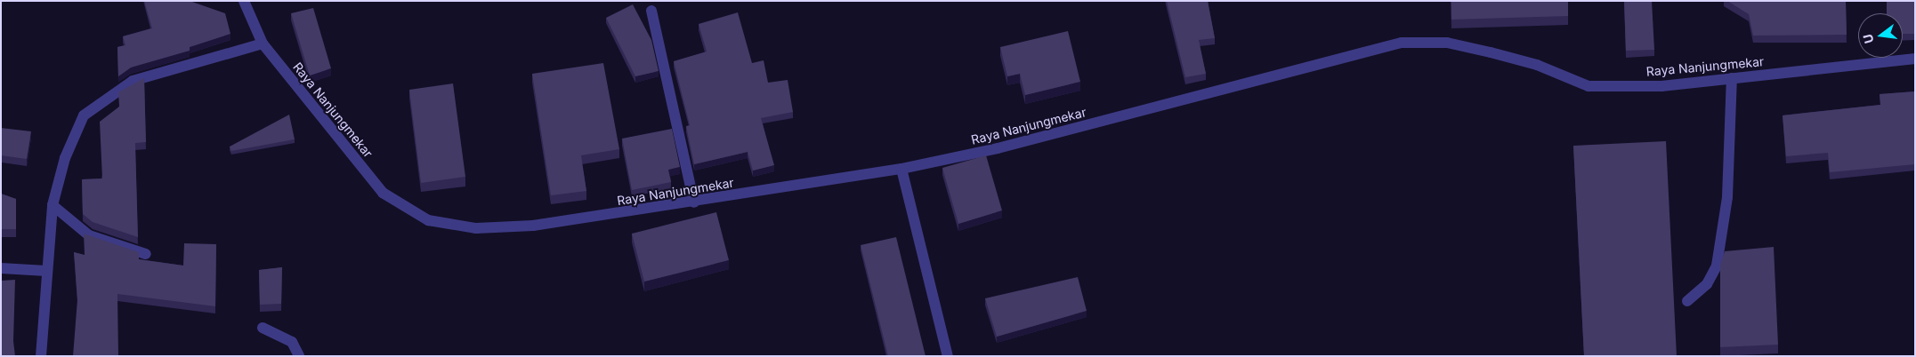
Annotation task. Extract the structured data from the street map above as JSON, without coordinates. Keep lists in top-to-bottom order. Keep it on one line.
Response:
{"streets":{"street":["Raya Nanjungmekar"]},"north":"left"}
